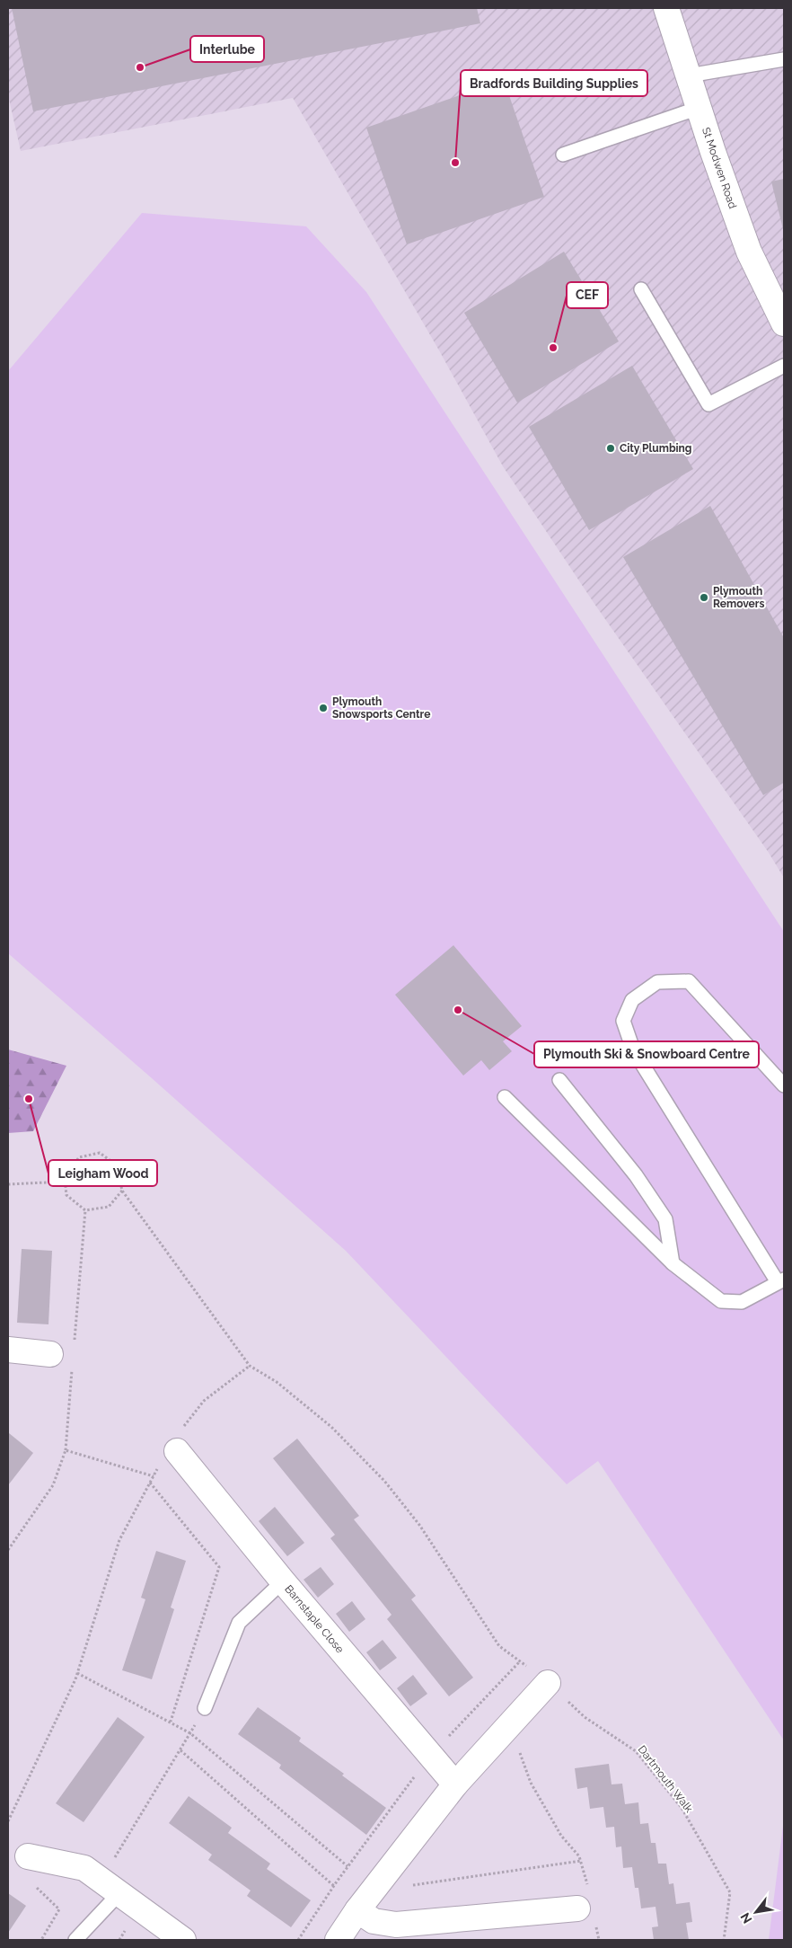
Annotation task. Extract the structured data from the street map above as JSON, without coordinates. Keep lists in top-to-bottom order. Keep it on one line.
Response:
{"streets":{"street":["St Modwen Road","Barnstaple Close"],"path":["Dartmouth Walk"]},"places":["Interlube","Bradfords Building Supplies","CEF","City Plumbing","Plymouth Removers","Plymouth Snowsports Centre","Plymouth Ski & Snowboard Centre","Leigham Wood"],"north":"bottom left"}
